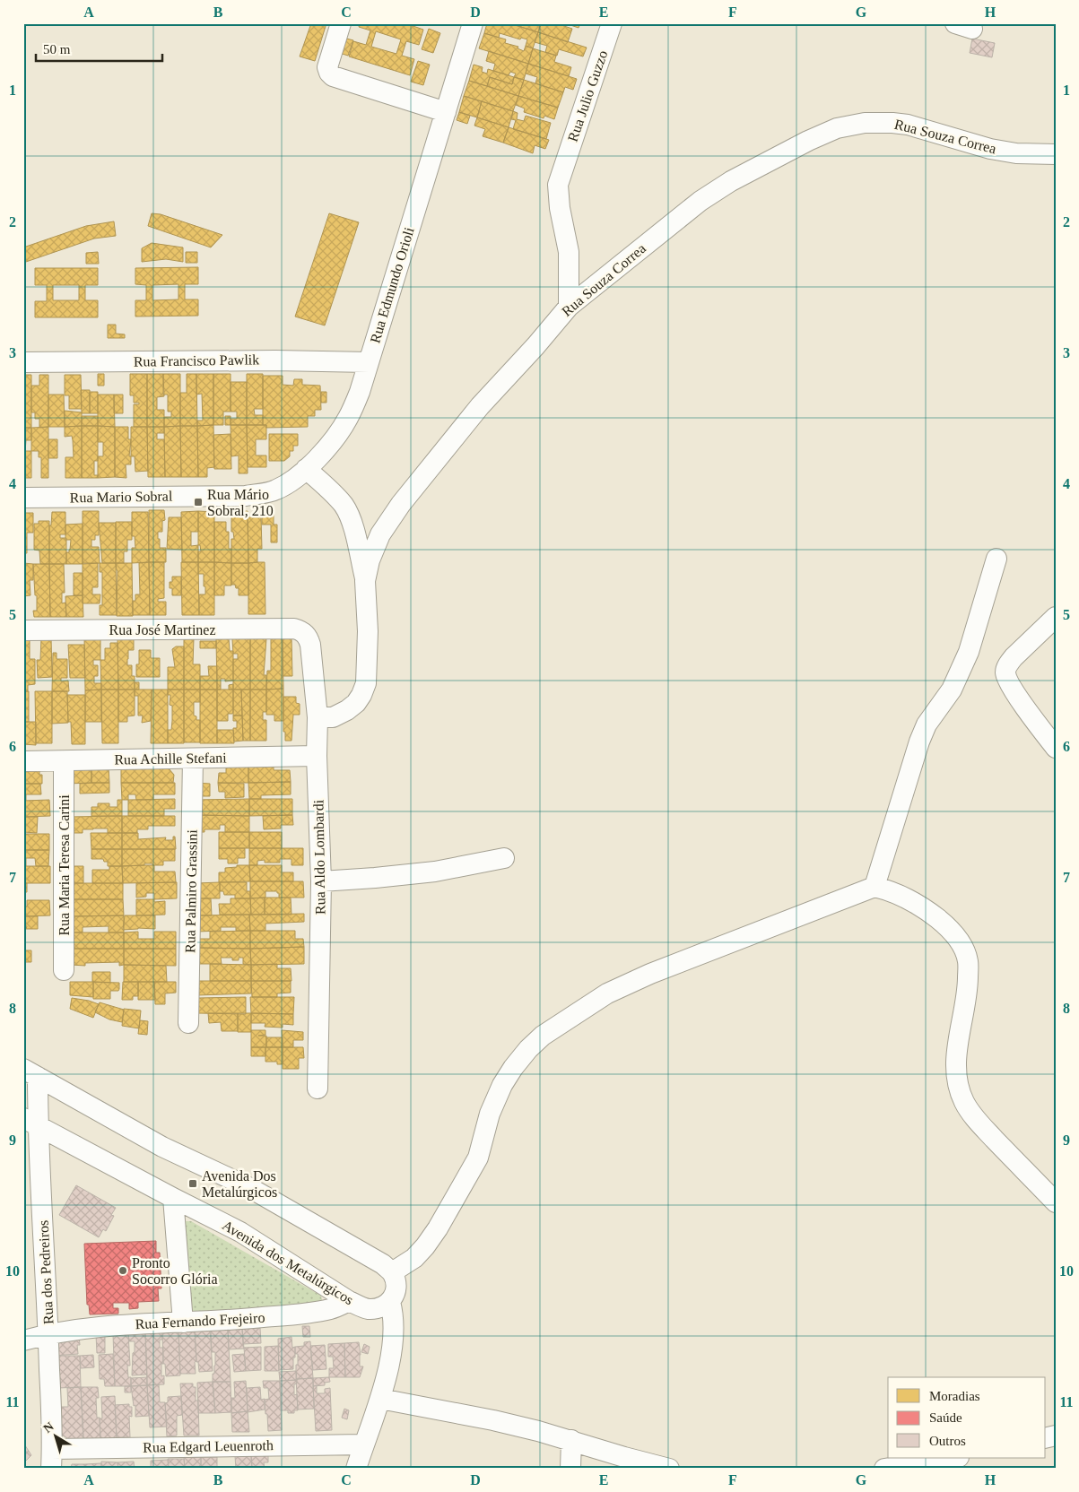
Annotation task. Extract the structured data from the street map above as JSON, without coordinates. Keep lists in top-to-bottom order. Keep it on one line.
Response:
{"streets":{"street":["Rua Julio Guzzo","Rua Souza Correa","Rua Edmundo Orioli","Rua Francisco Pawlik","Rua Mario Sobral","Rua José Martinez","Rua Achille Stefani","Rua Aldo Lombardi","Rua Maria Teresa Carini","Rua Palmiro Grassini","Avenida dos Metalúrgicos","Rua dos Pedreiros","Rua Fernando Frejeiro","Rua Edgard Leuenroth"]},"crossings":[["Rua Julio Guzzo","Rua Souza Correa"],["Rua Souza Correa","Rua Aldo Lombardi"],["Rua Edmundo Orioli","Rua Francisco Pawlik"],["Rua Edmundo Orioli","Rua Mario Sobral"],["Rua José Martinez","Rua Aldo Lombardi"],["Rua Achille Stefani","Rua Aldo Lombardi"],["Rua Achille Stefani","Rua Maria Teresa Carini"],["Rua Achille Stefani","Rua Palmiro Grassini"],["Avenida dos Metalúrgicos","Rua dos Pedreiros"],["Avenida dos Metalúrgicos","Rua Fernando Frejeiro"],["Rua dos Pedreiros","Rua Fernando Frejeiro"],["Rua dos Pedreiros","Rua Edgard Leuenroth"]],"places":{"transit":["Rua Mário Sobral, 210","Avenida Dos Metalúrgicos"],"other":["Pronto Socorro Glória"]},"legend":["Moradias","Saúde","Outros"],"scale_bar":"50 m","north":"top left","grid":{"columns":["A","B","C","D","E","F","G","H"],"rows":["1","2","3","4","5","6","7","8","9","10","11"]}}
